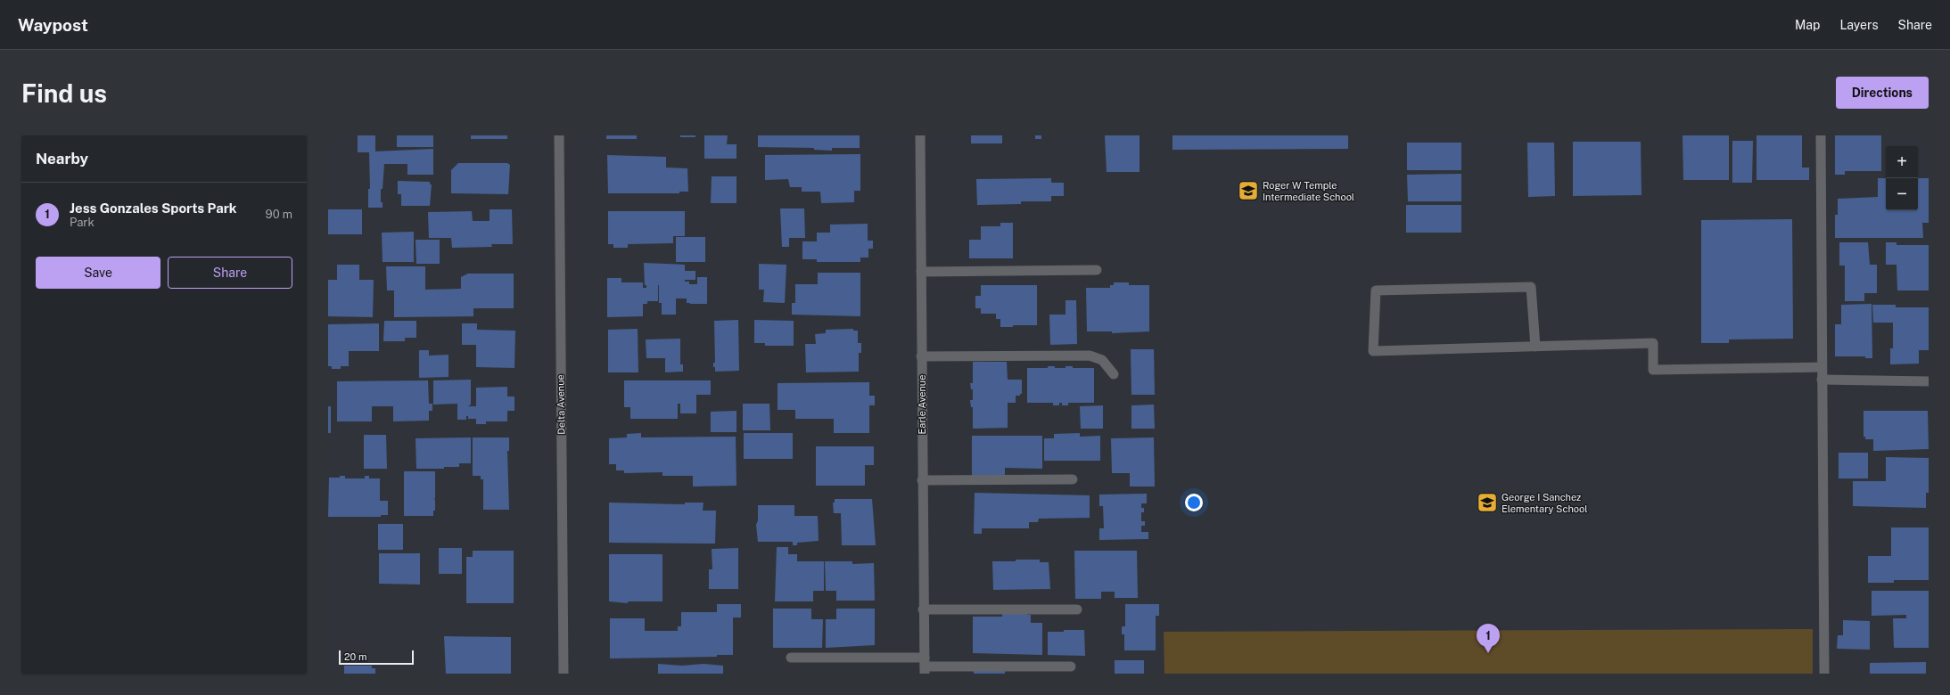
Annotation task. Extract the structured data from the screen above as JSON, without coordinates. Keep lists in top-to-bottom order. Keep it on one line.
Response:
{"streets":{"street":["Delta Avenue","Earle Avenue"]},"places":{"school or university":["Roger W Temple Intermediate School","George I Sanchez Elementary School"]},"scale_bar":"20 m","page":{"header":"Waypost","nav":["Map","Layers","Share"],"buttons":["Directions",["Save","Share"]],"title":"Find us","heading":"Nearby","map_buttons":["+","−"],"list":[{"mark":"1","name":"Jess Gonzales Sports Park","note":"Park","value":"90 m"}],"pins":"1","scale":"20 m"}}
